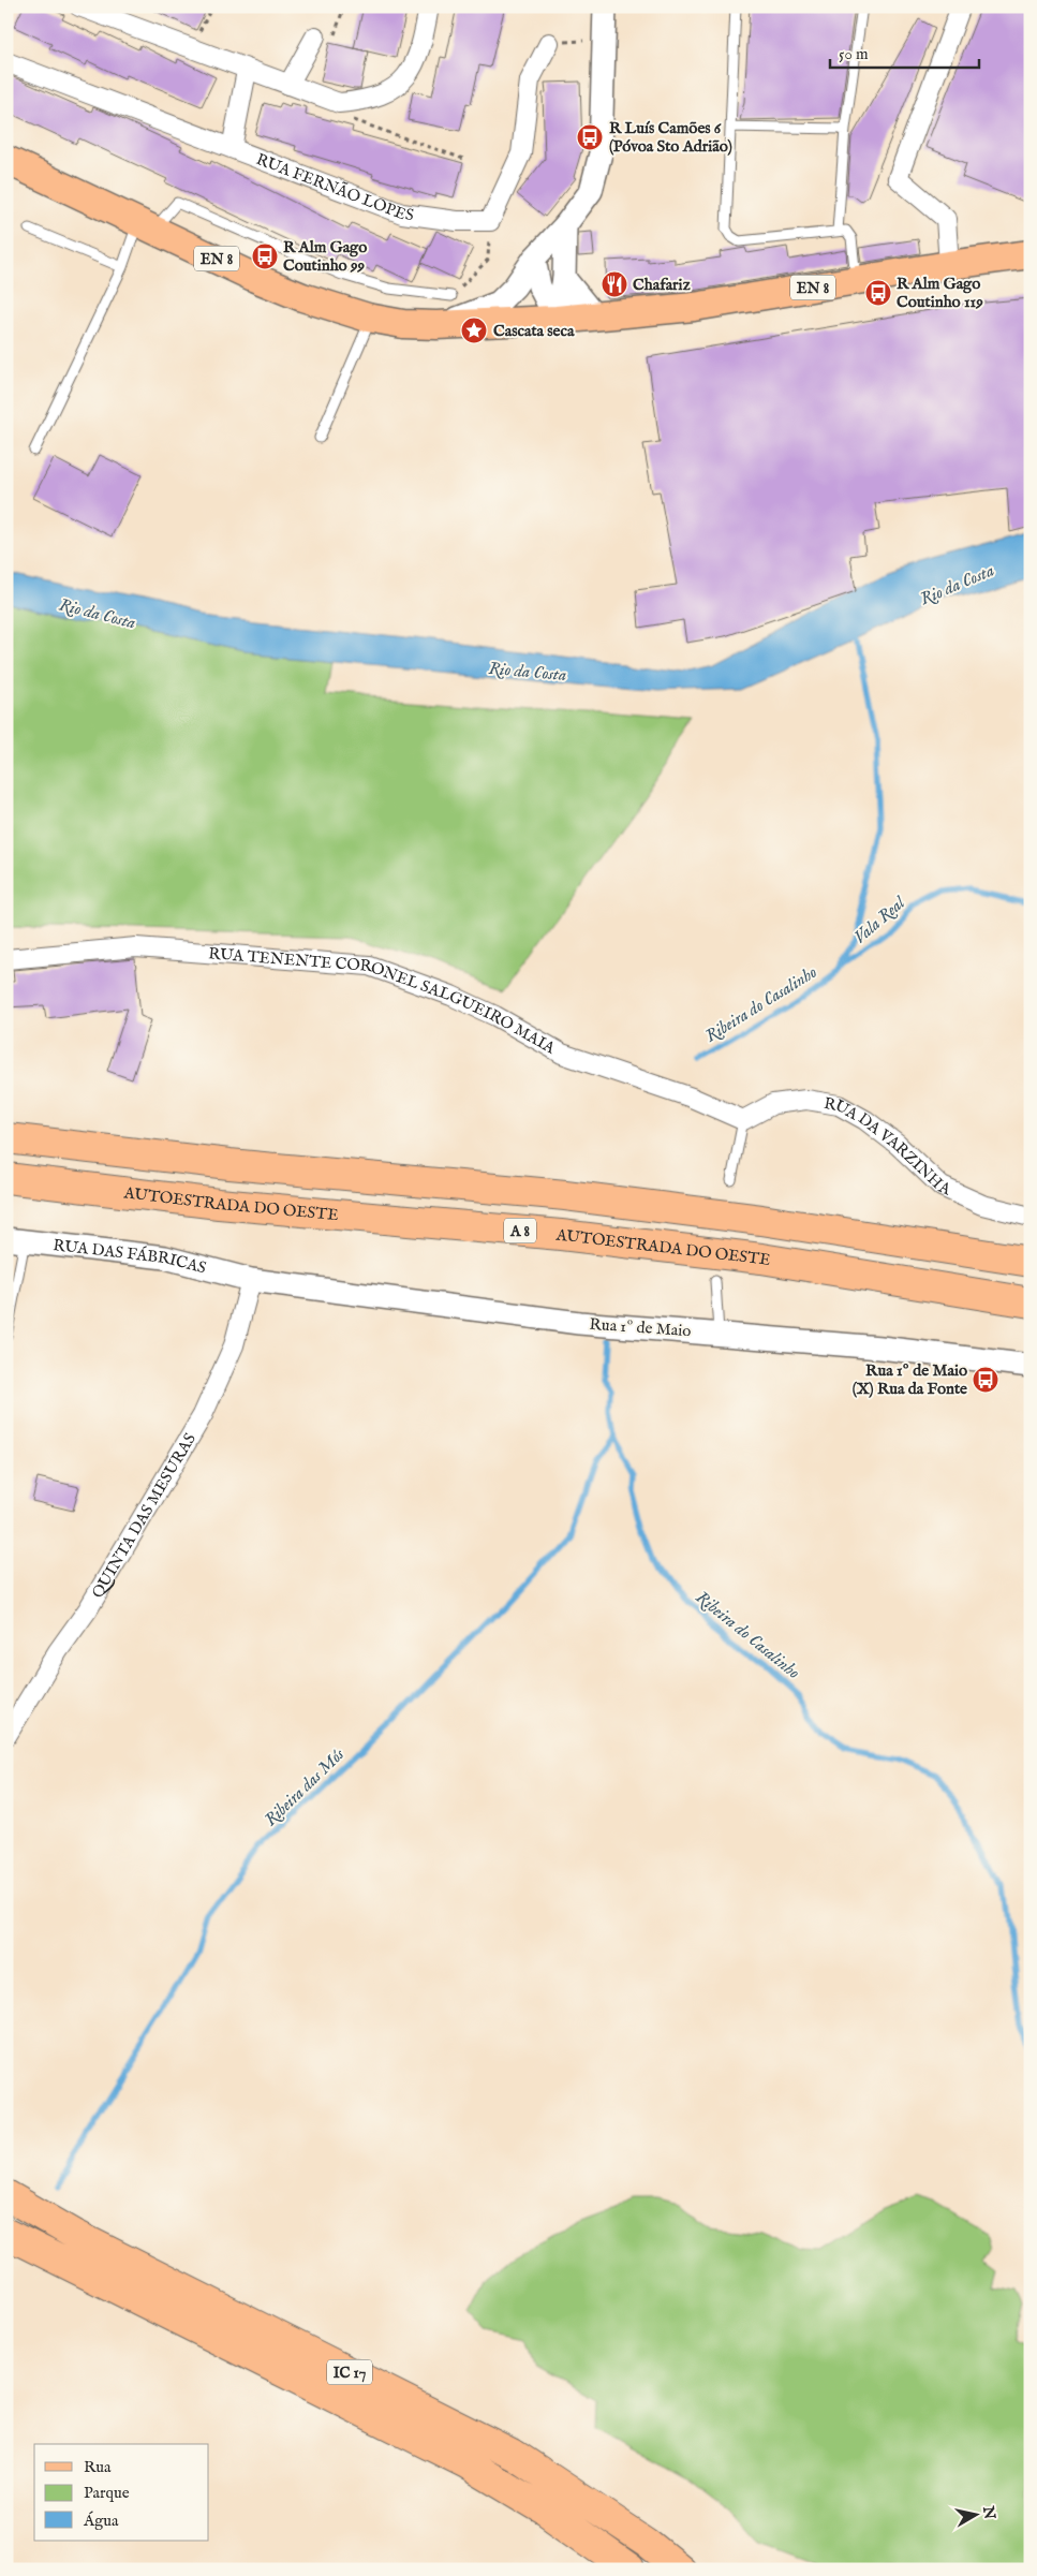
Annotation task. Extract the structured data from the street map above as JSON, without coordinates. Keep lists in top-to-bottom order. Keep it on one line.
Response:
{"streets":{"highway":["AUTOESTRADA DO OESTE","A 8","IC 17"],"main road":["EN 8"],"street":["RUA FERNÃO LOPES","RUA TENENTE CORONEL SALGUEIRO MAIA","RUA DA VARZINHA","RUA DAS FÁBRICAS","Rua 1º de Maio","QUINTA DAS MESURAS"]},"crossings":[["RUA TENENTE CORONEL SALGUEIRO MAIA","RUA DA VARZINHA"],["RUA DAS FÁBRICAS","Rua 1º de Maio"],["RUA DAS FÁBRICAS","QUINTA DAS MESURAS"],["Rua 1º de Maio","QUINTA DAS MESURAS"]],"water":["Rio da Costa","Vala Real","Ribeira do Casalinho","Ribeira das Mós"],"places":{"bus stop":["R Luís Camões 6 (Póvoa Sto Adrião)","R Alm Gago Coutinho 99","R Alm Gago Coutinho 119","Rua 1º de Maio (X) Rua da Fonte"],"restaurant":["Chafariz"],"place":["Cascata seca"]},"legend":["Rua","Parque","Água"],"scale_bar":"50 m","north":"right"}
